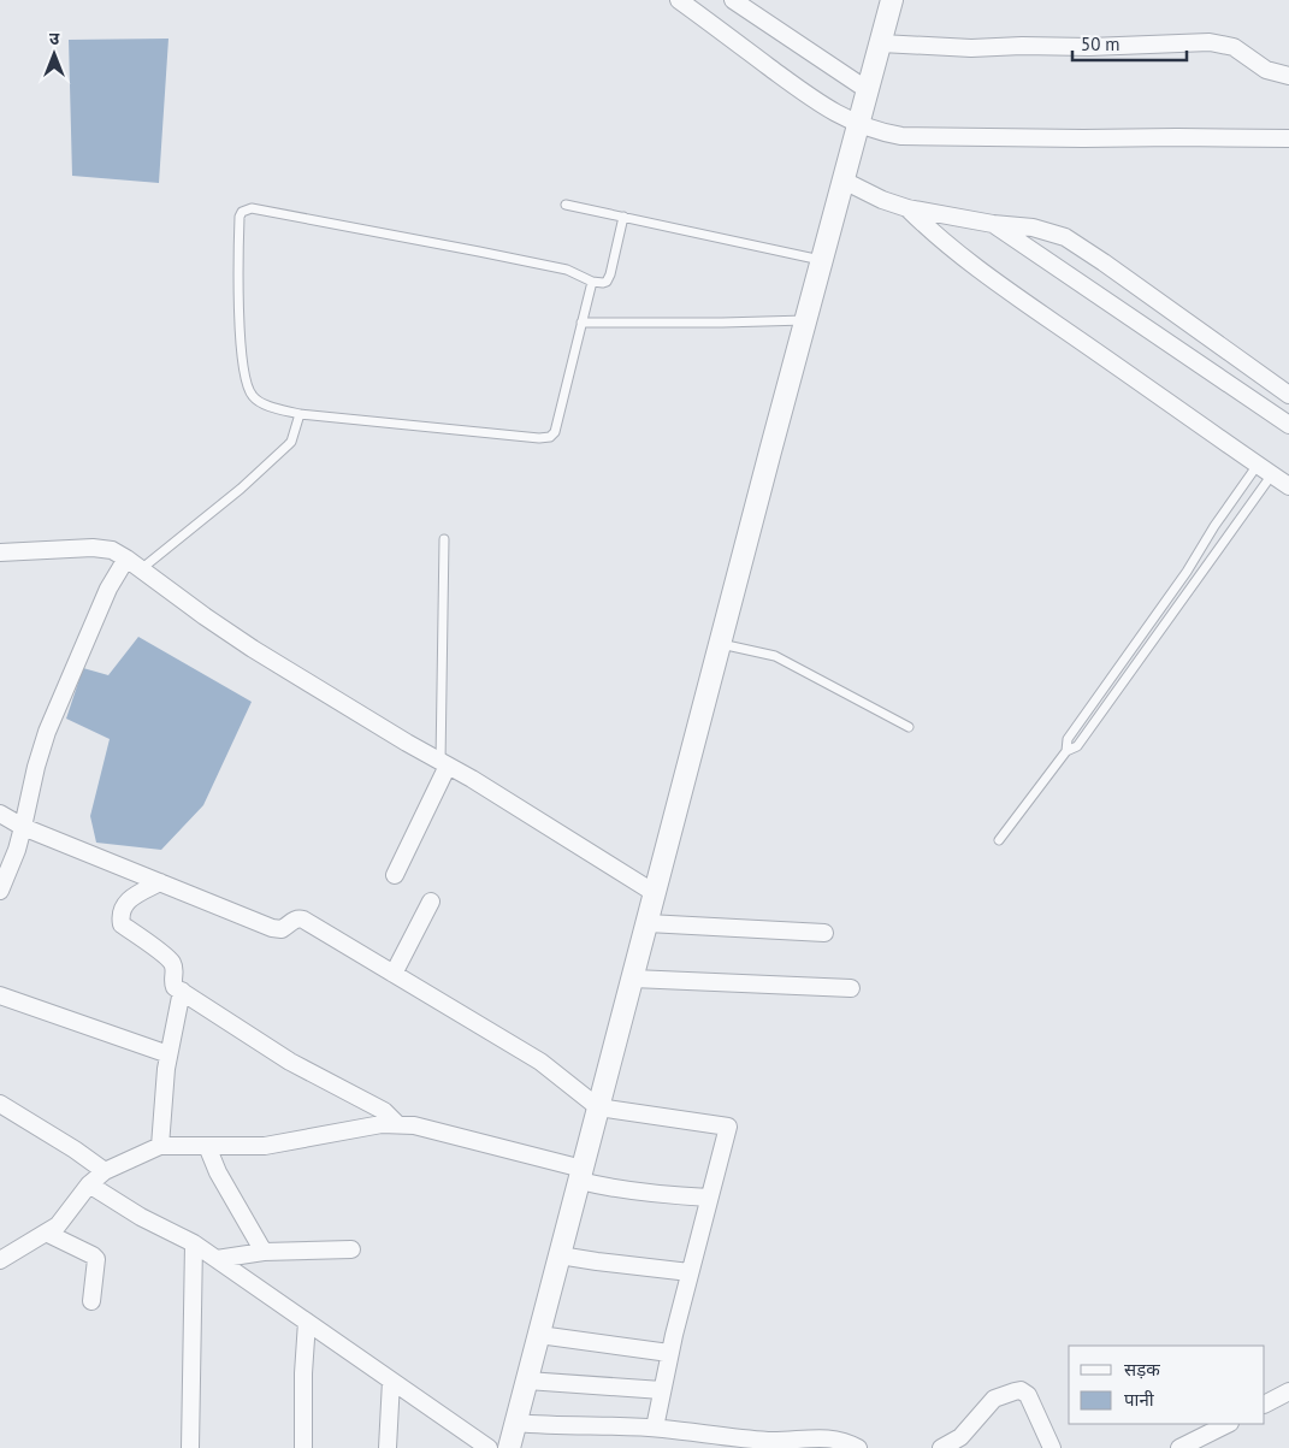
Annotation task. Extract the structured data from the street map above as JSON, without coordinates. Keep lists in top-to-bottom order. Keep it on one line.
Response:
{"legend":["सड़क","पानी"],"scale_bar":"50 m","north":"top"}
